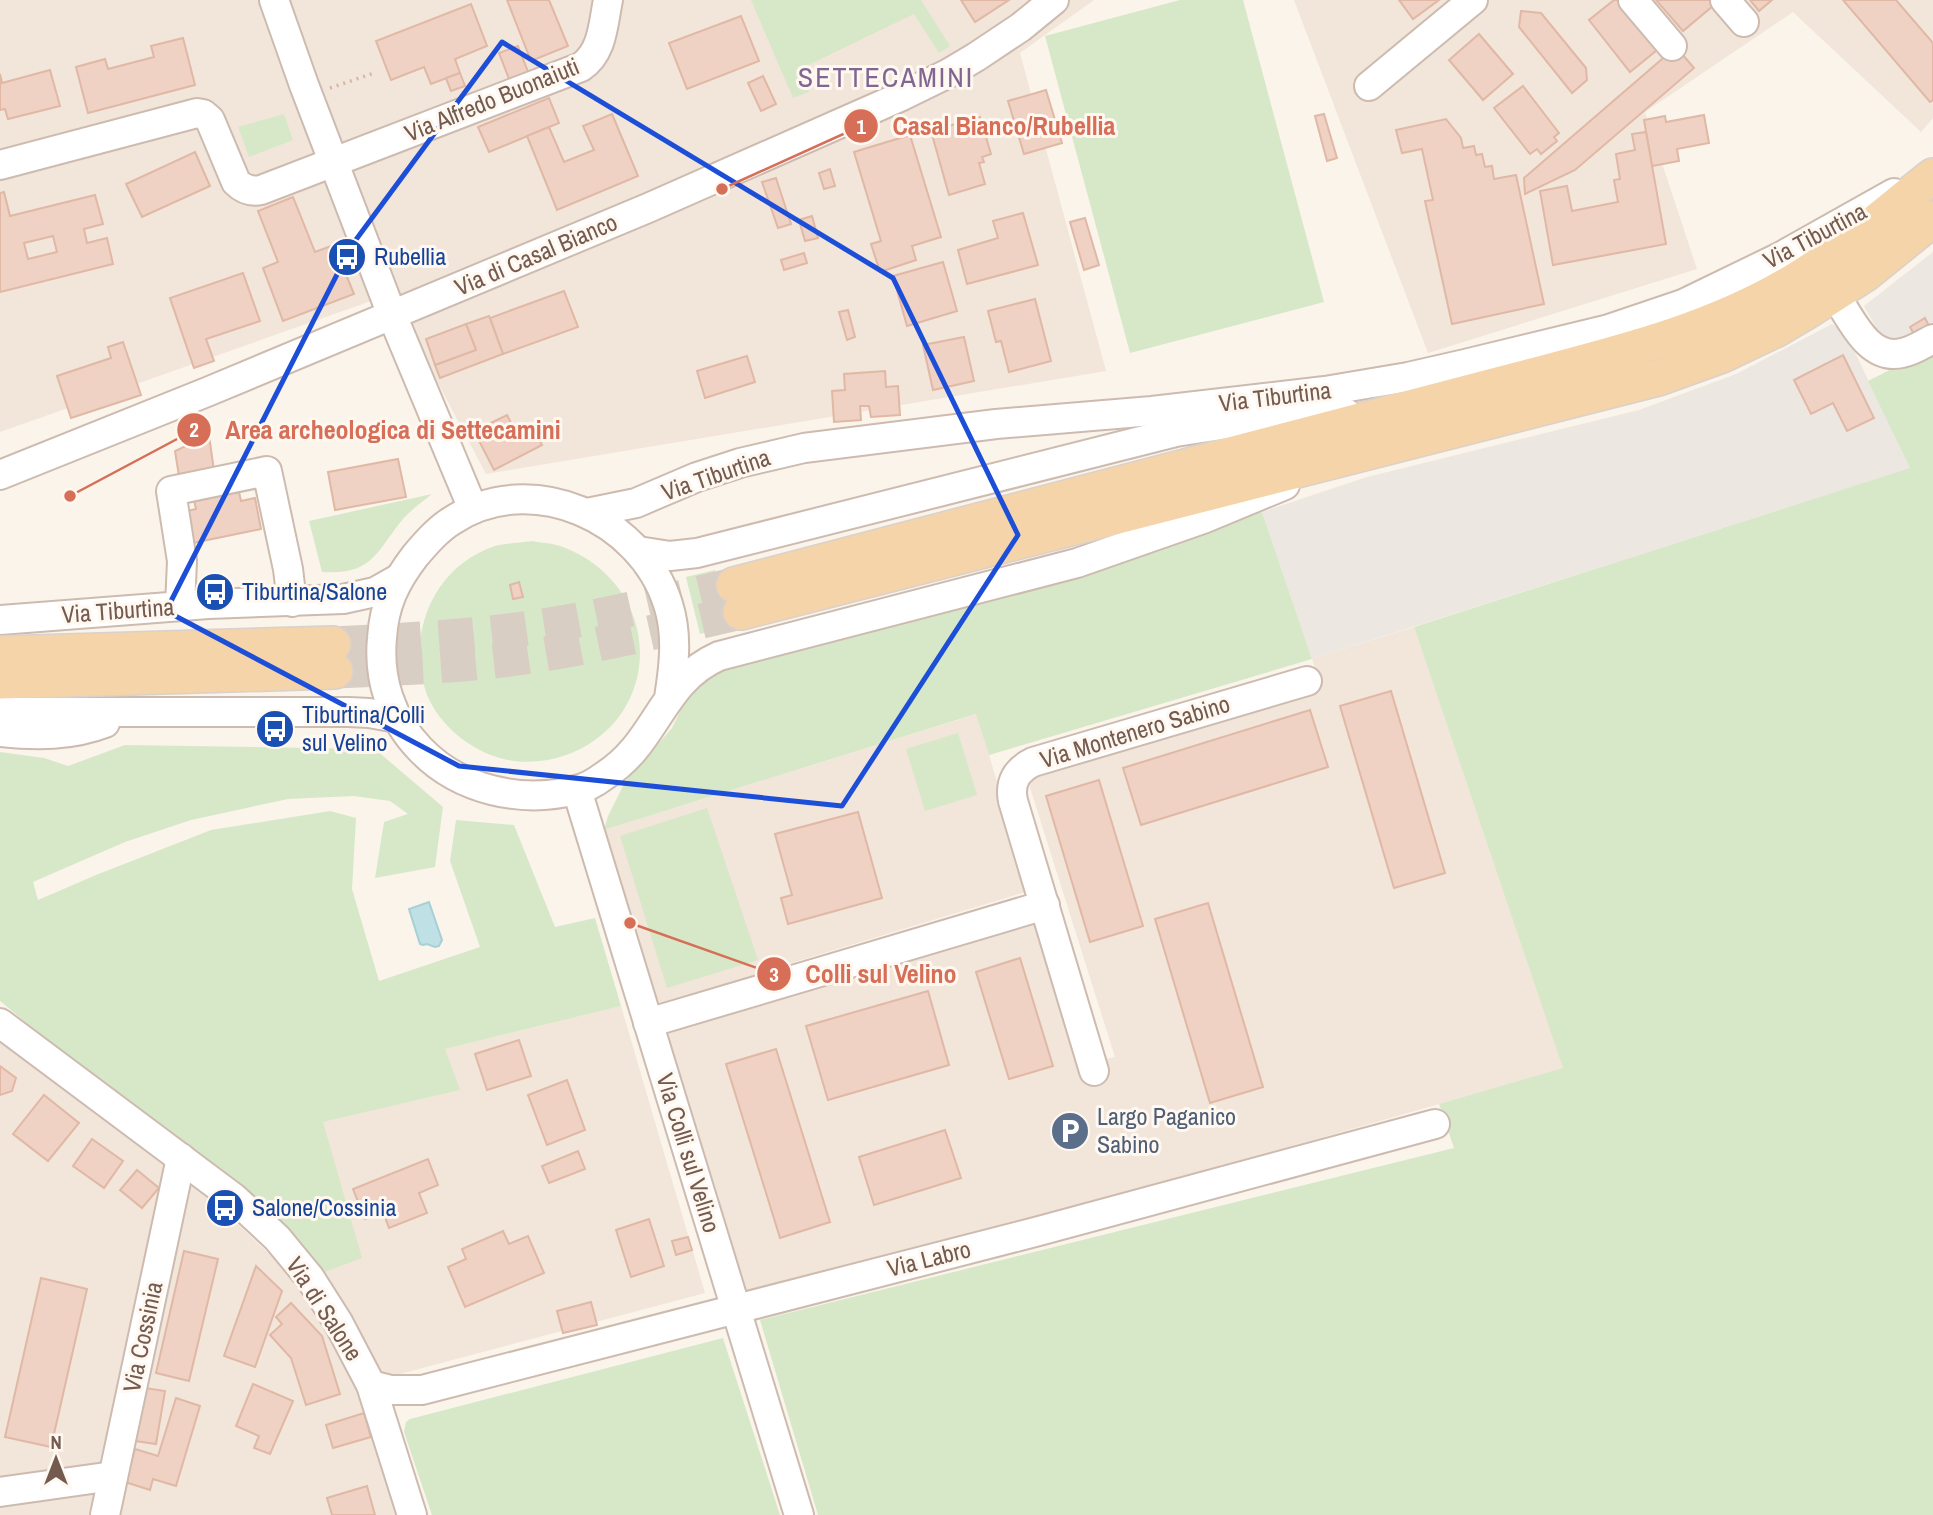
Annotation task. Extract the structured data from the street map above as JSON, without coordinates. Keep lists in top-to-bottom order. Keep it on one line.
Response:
{"streets":{"main road":["Via Tiburtina"],"street":["Via Alfredo Buonaiuti","Via di Casal Bianco","Via Montenero Sabino","Via Colli sul Velino","Via Labro","Via di Salone","Via Cossinia"]},"crossings":[["Via Tiburtina","Via Colli sul Velino"],["Via Colli sul Velino","Via Labro"],["Via Labro","Via di Salone"],["Via di Salone","Via Cossinia"]],"districts":["SETTECAMINI"],"places":{"other":["Casal Bianco/Rubellia","Area archeologica di Settecamini","Colli sul Velino"],"bus stop":["Rubellia","Tiburtina/Salone","Tiburtina/Colli sul Velino","Salone/Cossinia"],"parking":["Largo Paganico Sabino"]},"north":"top"}
